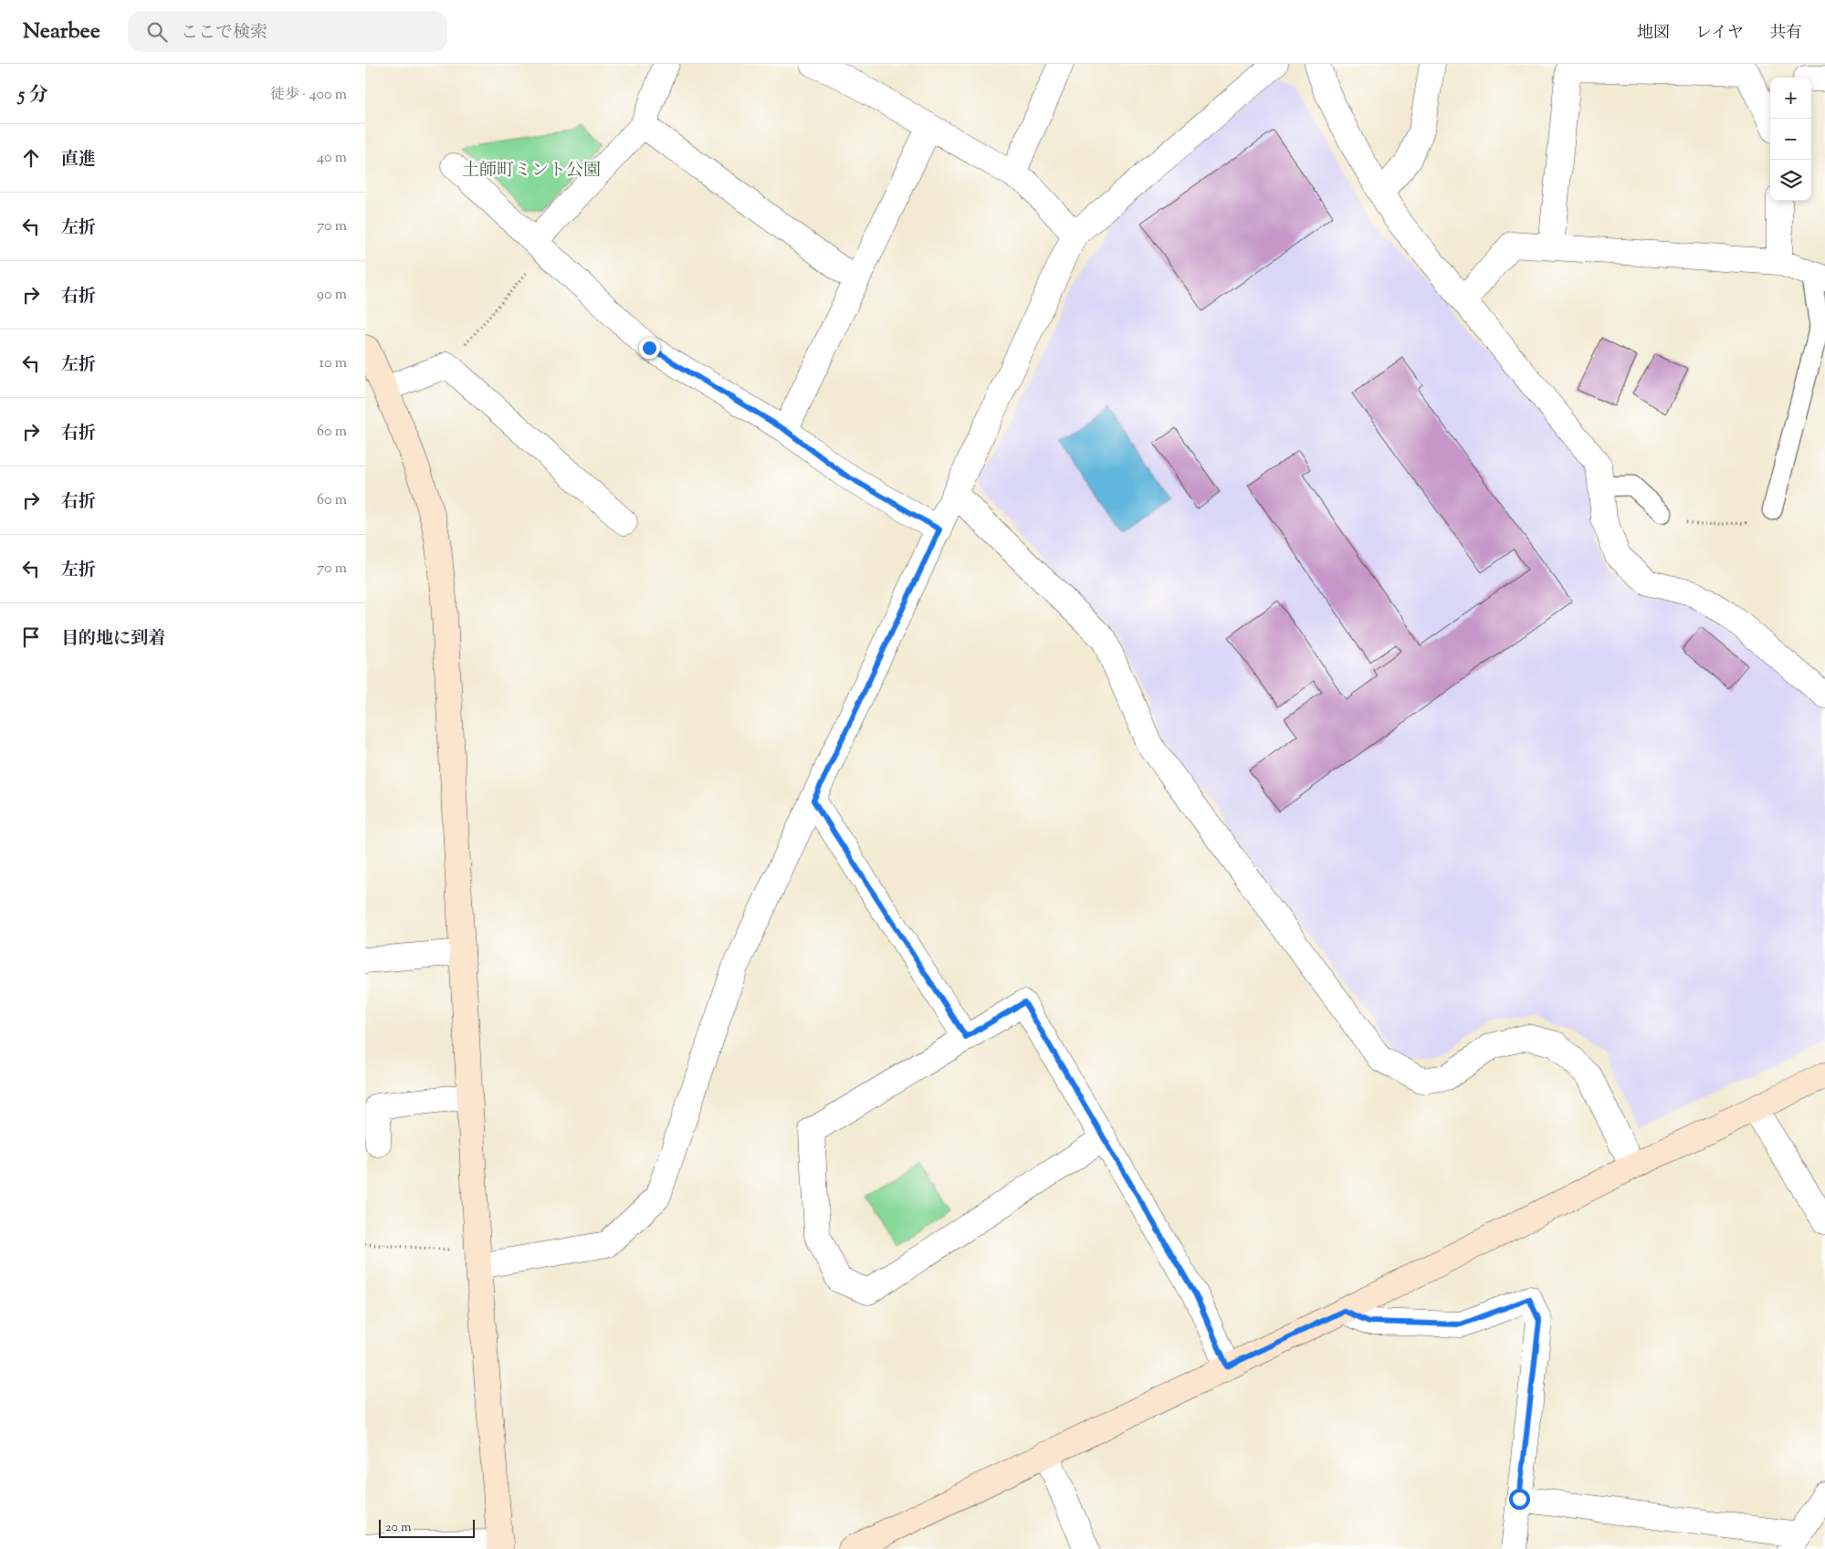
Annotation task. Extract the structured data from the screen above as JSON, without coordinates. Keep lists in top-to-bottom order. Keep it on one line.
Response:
{"parks":["土師町ミント公園"],"scale_bar":"20 m","page":{"header":"Nearbee","search":"ここで検索","nav":["地図","レイヤ","共有"],"heading":["5 分","徒歩 · 400 m"],"map_buttons":["+","−"],"list":[["直進","40 m"],["左折","70 m"],["右折","90 m"],["左折","10 m"],["右折","60 m"],["右折","60 m"],["左折","70 m"],"目的地に到着"],"scale":"20 m"}}
